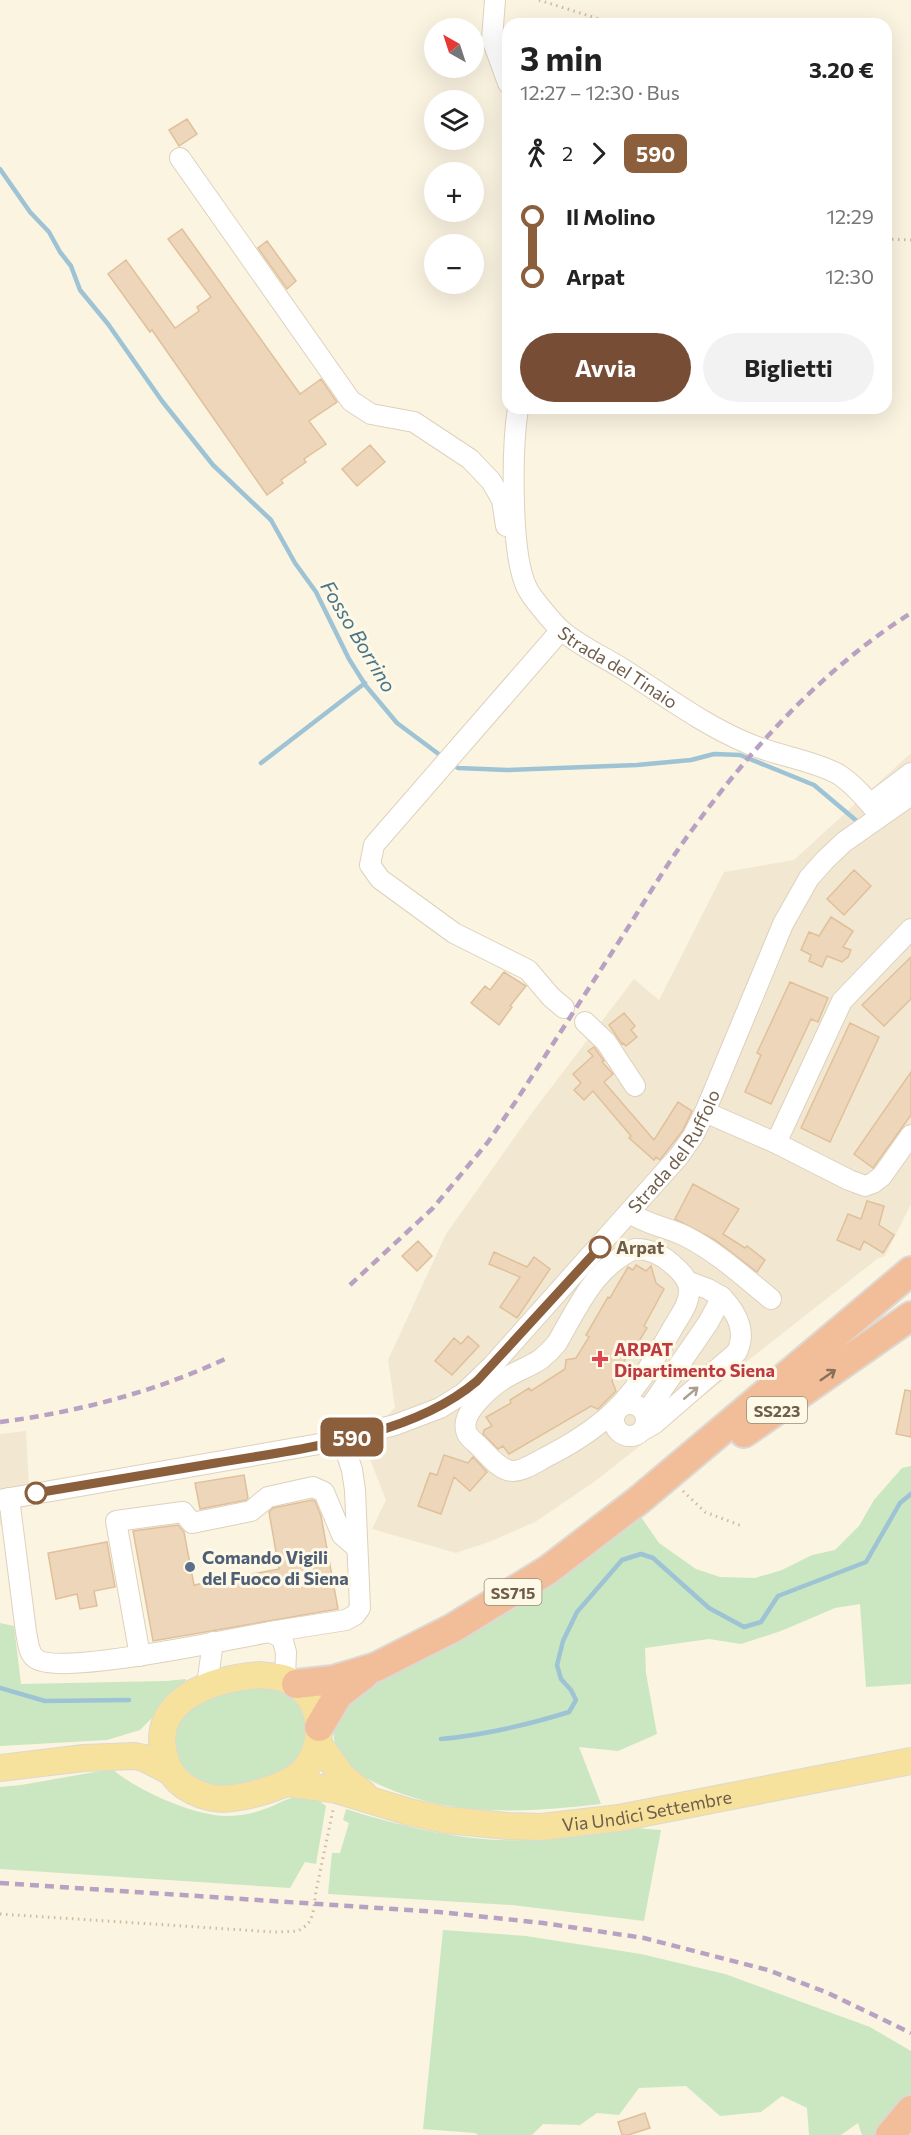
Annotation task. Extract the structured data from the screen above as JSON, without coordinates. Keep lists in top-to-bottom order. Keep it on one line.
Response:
{"streets":{"highway":["SS223","SS715"],"main road":["Via Undici Settembre"],"street":["Strada del Tinaio","Strada del Ruffolo"]},"crossings":[["Strada del Tinaio","Strada del Ruffolo"],["SS223","SS715"],["SS715","Via Undici Settembre"]],"water":["Fosso Borrino"],"places":{"other":["Arpat","Comando Vigili del Fuoco di Siena"],"health":["ARPAT Dipartimento Siena"]},"lines":["bus line 590"],"north":"top left","page":{"on_map":"590","map_buttons":["+","−"],"heading":["3 min","12:27 – 12:30 · Bus","3.20 €"],"legs":["2","590"],"list":[{"name":"Il Molino","value":"12:29"},{"name":"Arpat","value":"12:30"}],"buttons":["Avvia","Biglietti"]}}
